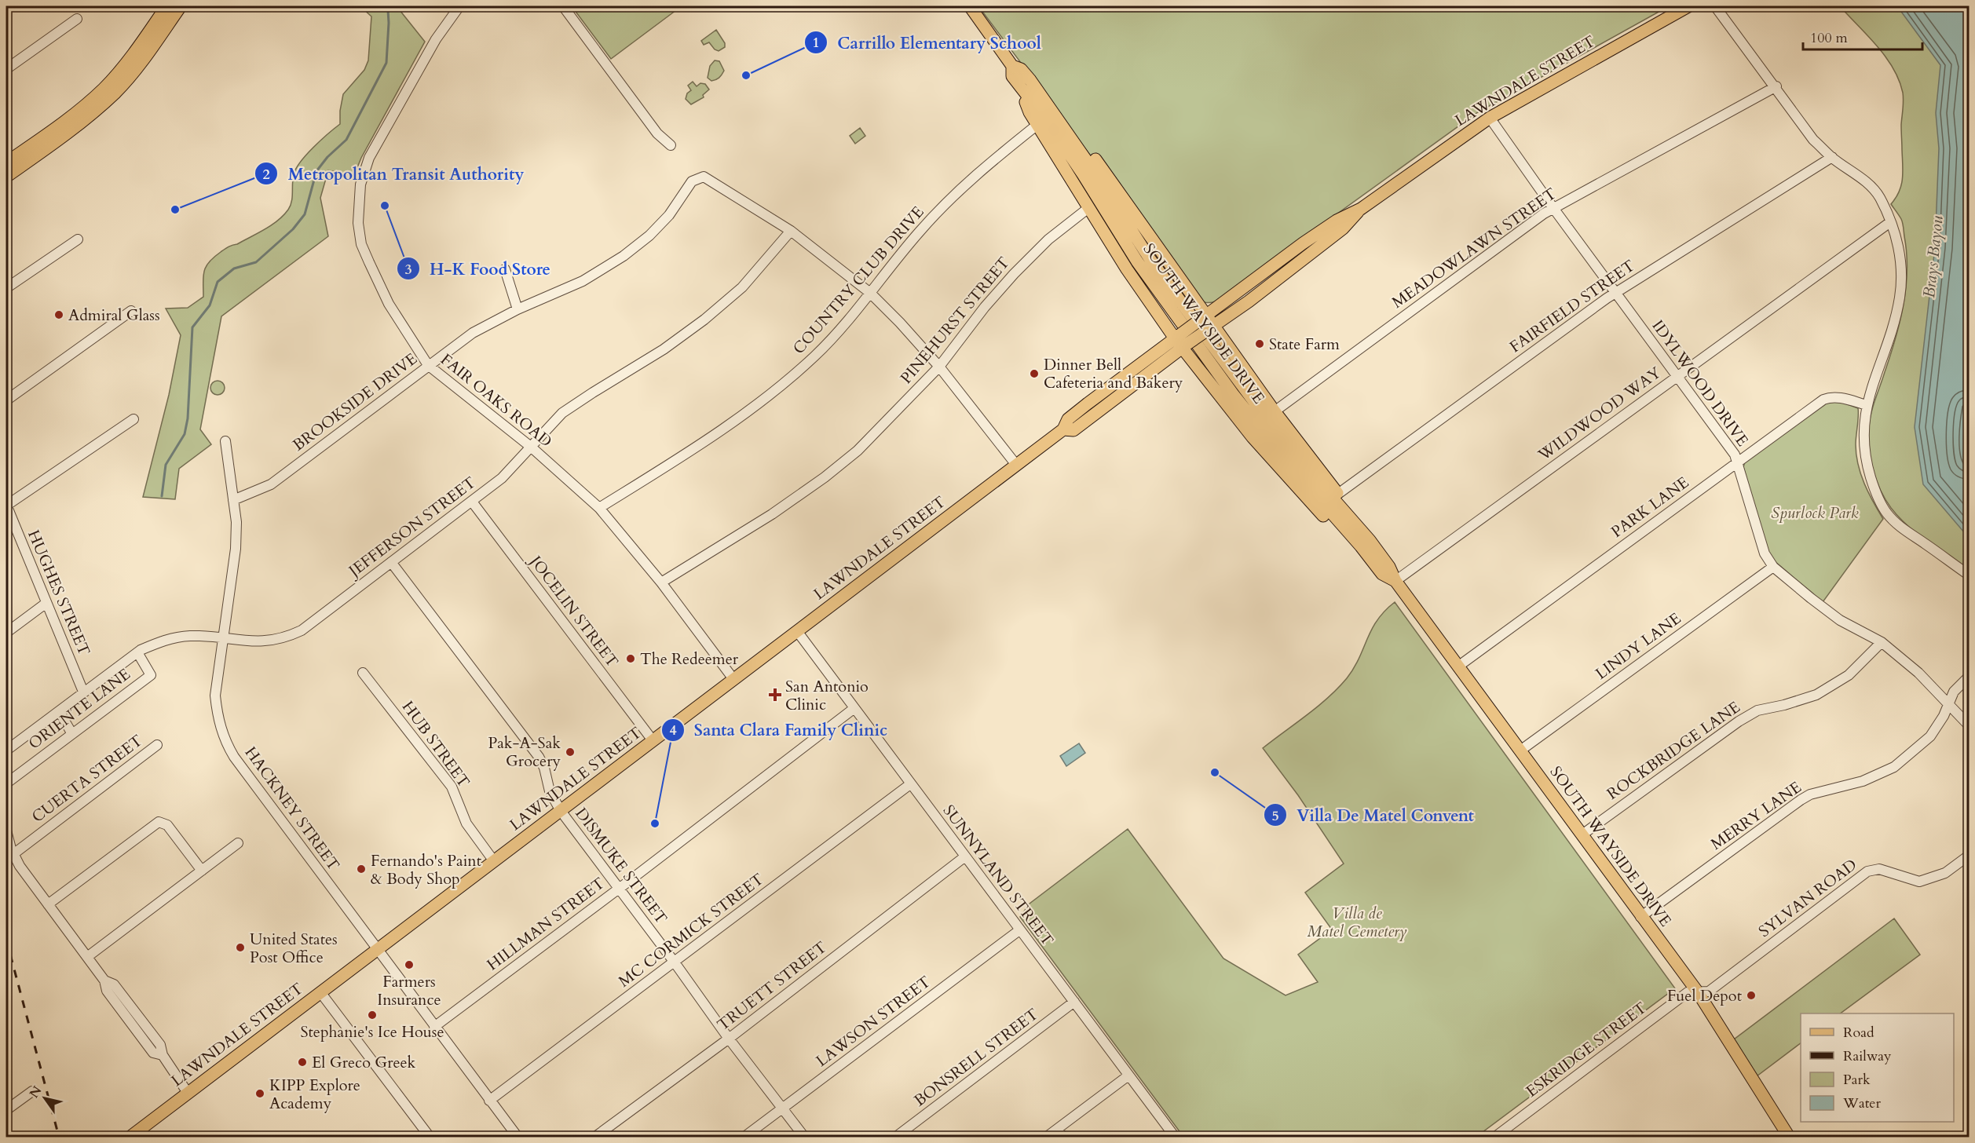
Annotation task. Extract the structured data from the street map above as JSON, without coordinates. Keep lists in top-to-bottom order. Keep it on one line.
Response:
{"streets":{"main road":["LAWNDALE STREET","SOUTH WAYSIDE DRIVE"],"street":["MEADOWLAWN STREET","COUNTRY CLUB DRIVE","FAIRFIELD STREET","PINEHURST STREET","IDYLWOOD DRIVE","FAIR OAKS ROAD","BROOKSIDE DRIVE","WILDWOOD WAY","PARK LANE","JEFFERSON STREET","HUGHES STREET","JOCELIN STREET","LINDY LANE","ORIENTE LANE","HUB STREET","ROCKBRIDGE LANE","CUERTA STREET","HACKNEY STREET","MERRY LANE","DISMUKE STREET","SUNNYLAND STREET","SYLVAN ROAD","HILLMAN STREET","MC CORMICK STREET","TRUETT STREET","LAWSON STREET","ESKRIDGE STREET","BONSRELL STREET"]},"crossings":[["LAWNDALE STREET","IDYLWOOD DRIVE"],["LAWNDALE STREET","FAIR OAKS ROAD"],["LAWNDALE STREET","JOCELIN STREET"],["LAWNDALE STREET","HUB STREET"],["LAWNDALE STREET","HACKNEY STREET"],["LAWNDALE STREET","DISMUKE STREET"],["LAWNDALE STREET","SUNNYLAND STREET"],["MEADOWLAWN STREET","IDYLWOOD DRIVE"],["COUNTRY CLUB DRIVE","FAIR OAKS ROAD"],["FAIRFIELD STREET","IDYLWOOD DRIVE"],["PINEHURST STREET","FAIR OAKS ROAD"],["SOUTH WAYSIDE DRIVE","WILDWOOD WAY"],["SOUTH WAYSIDE DRIVE","PARK LANE"],["SOUTH WAYSIDE DRIVE","LINDY LANE"],["SOUTH WAYSIDE DRIVE","ROCKBRIDGE LANE"],["SOUTH WAYSIDE DRIVE","MERRY LANE"],["SOUTH WAYSIDE DRIVE","SYLVAN ROAD"],["SOUTH WAYSIDE DRIVE","ESKRIDGE STREET"],["IDYLWOOD DRIVE","WILDWOOD WAY"],["IDYLWOOD DRIVE","PARK LANE"],["IDYLWOOD DRIVE","LINDY LANE"],["IDYLWOOD DRIVE","ROCKBRIDGE LANE"],["IDYLWOOD DRIVE","MERRY LANE"],["FAIR OAKS ROAD","BROOKSIDE DRIVE"],["FAIR OAKS ROAD","JEFFERSON STREET"],["BROOKSIDE DRIVE","JEFFERSON STREET"],["BROOKSIDE DRIVE","HACKNEY STREET"],["JEFFERSON STREET","HUGHES STREET"],["JEFFERSON STREET","JOCELIN STREET"],["JEFFERSON STREET","ORIENTE LANE"],["JEFFERSON STREET","HACKNEY STREET"],["JEFFERSON STREET","DISMUKE STREET"],["HACKNEY STREET","HILLMAN STREET"],["HACKNEY STREET","MC CORMICK STREET"],["DISMUKE STREET","HILLMAN STREET"],["DISMUKE STREET","MC CORMICK STREET"],["DISMUKE STREET","TRUETT STREET"],["DISMUKE STREET","LAWSON STREET"],["SUNNYLAND STREET","HILLMAN STREET"],["SUNNYLAND STREET","MC CORMICK STREET"],["SUNNYLAND STREET","TRUETT STREET"],["SUNNYLAND STREET","LAWSON STREET"],["SUNNYLAND STREET","BONSRELL STREET"],["SYLVAN ROAD","ESKRIDGE STREET"]],"water":["Brays Bayou"],"parks":["Spurlock Park","Villa de Matel Cemetery"],"places":{"other":["Carrillo Elementary School","H-K Food Store","Metropolitan Transit Authority","Admiral Glass","State Farm","Dinner Bell Cafeteria and Bakery","The Redeemer","Pak-A-Sak Grocery","Villa De Matel Convent","Santa Clara Family Clinic","Fernando's Paint & Body Shop","United States Post Office","Farmers Insurance","Fuel Depot","Stephanie's Ice House","El Greco Greek","KIPP Explore Academy"],"health":["San Antonio Clinic"]},"legend":["Road","Railway","Park","Water"],"scale_bar":"100 m","north":"top left"}
